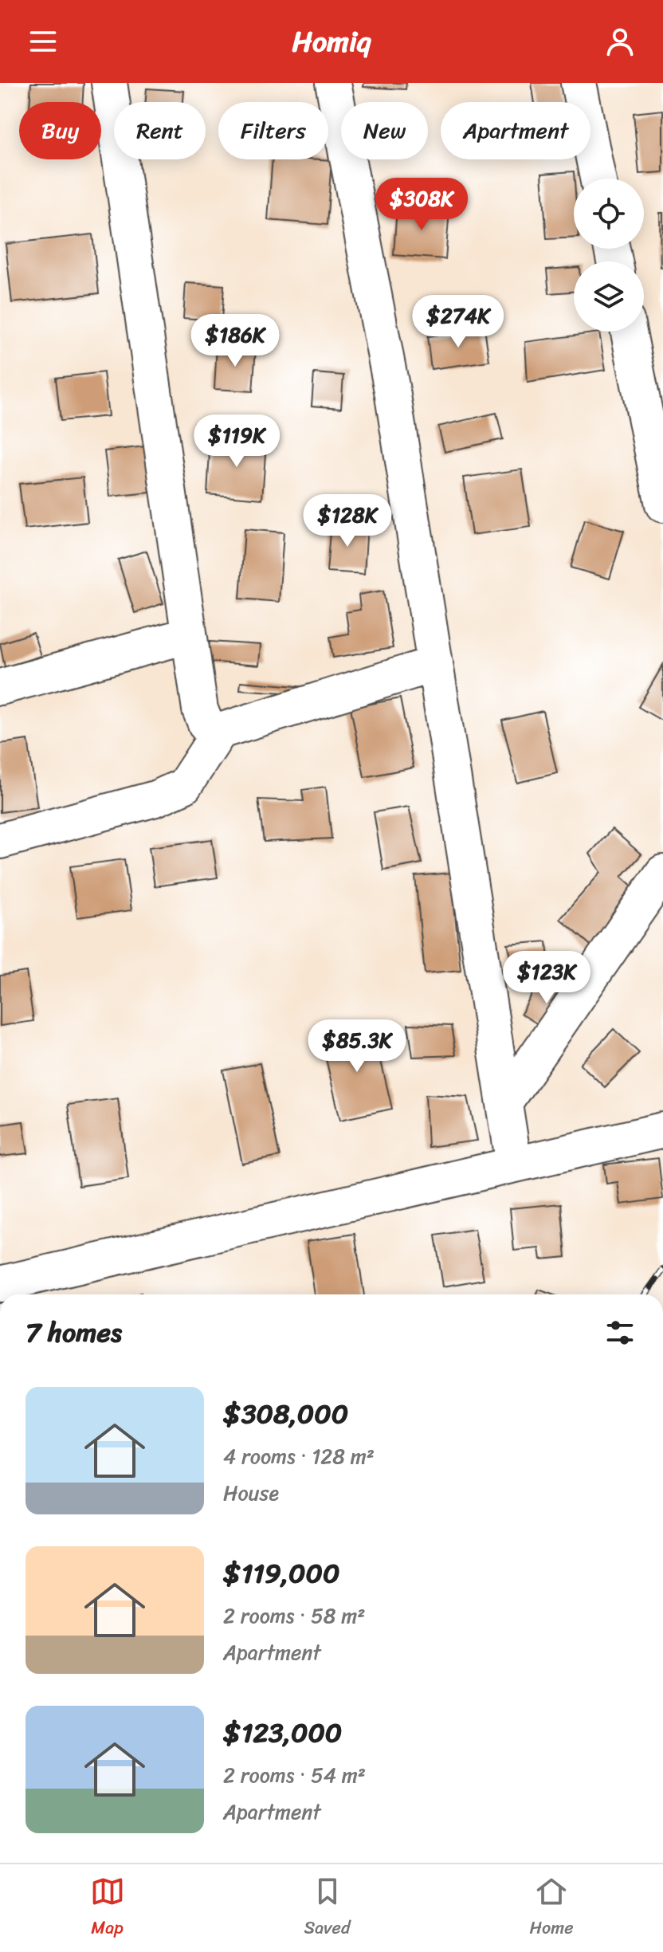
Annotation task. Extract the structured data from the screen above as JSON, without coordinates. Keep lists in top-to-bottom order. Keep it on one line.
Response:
{"page":{"header":"Homiq","chip":["Buy","Rent","Filters","New","Apartment"],"price":["$308K","$274K","$186K","$119K","$128K","$123K","$85.3K"],"heading":"7 homes","list":[{"name":"$308,000","note":"4 rooms · 128 m² · House"},{"name":"$119,000","note":"2 rooms · 58 m² · Apartment"},{"name":"$123,000","note":"2 rooms · 54 m² · Apartment"}],"tabs":["Map","Saved","Home"]}}
